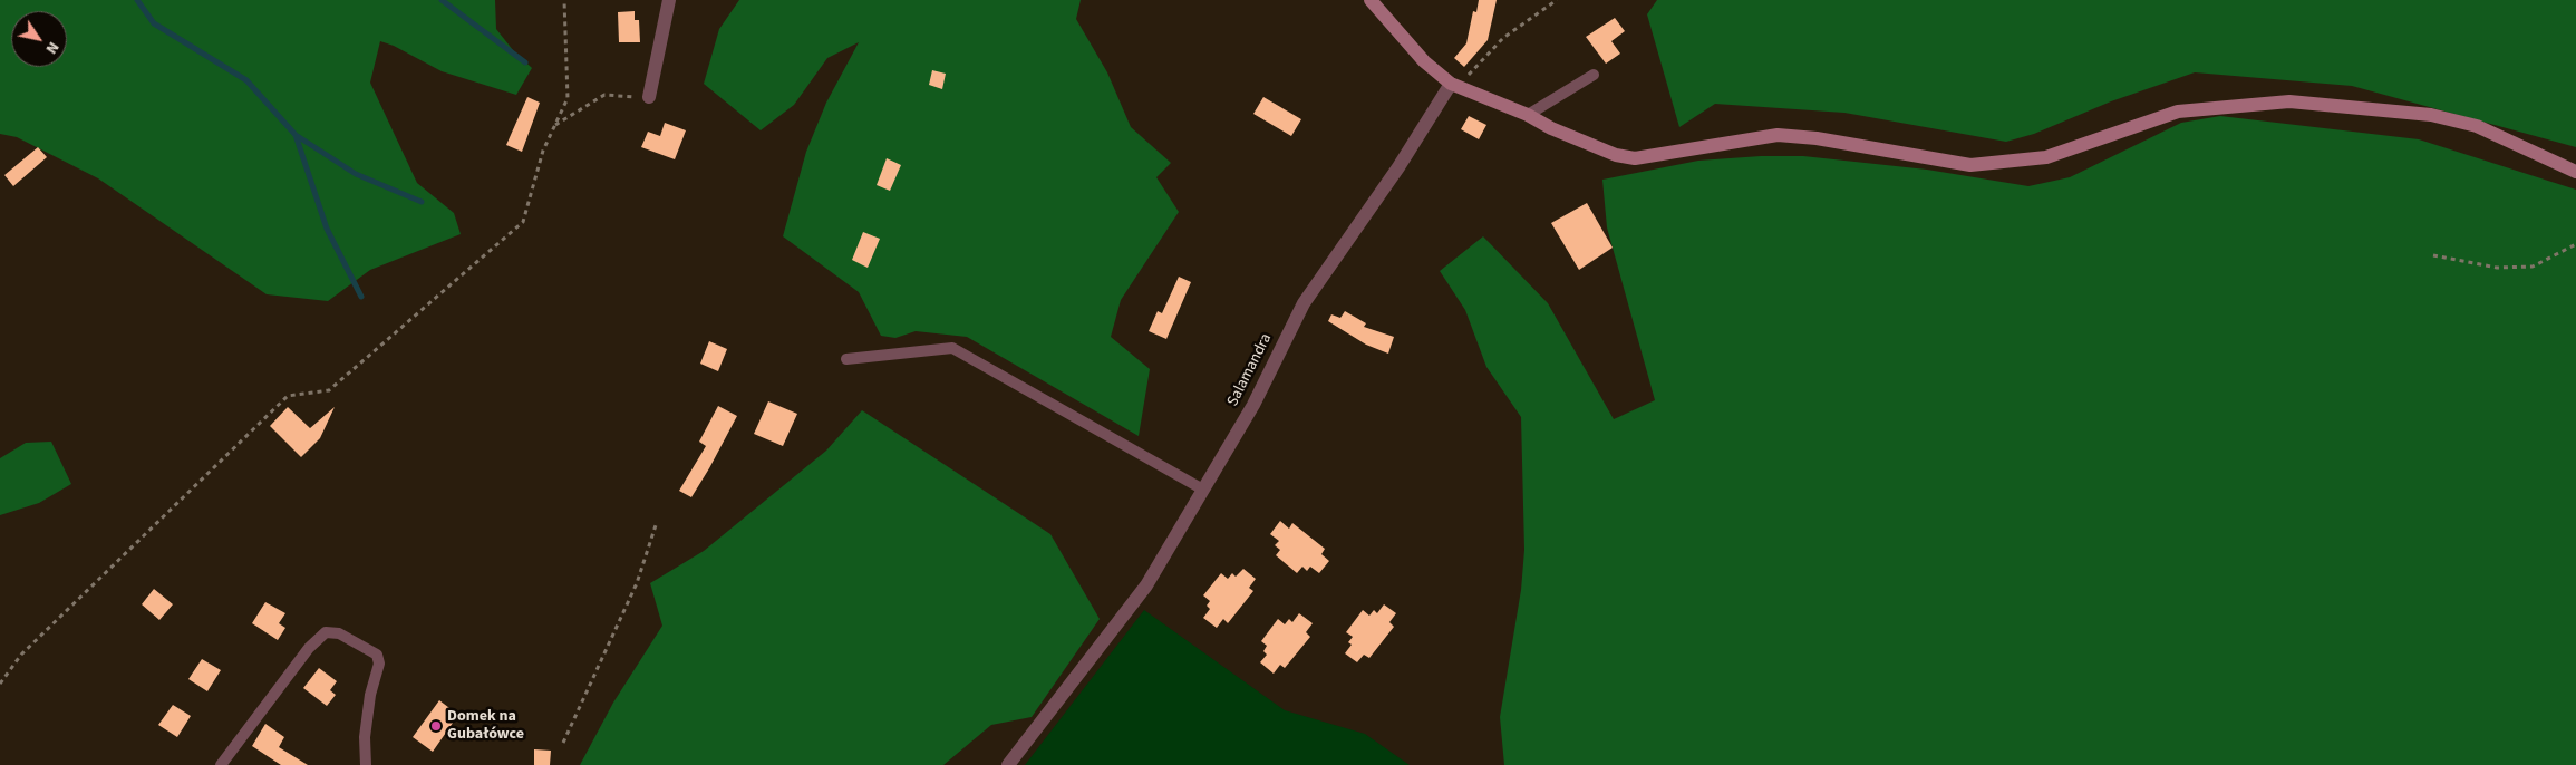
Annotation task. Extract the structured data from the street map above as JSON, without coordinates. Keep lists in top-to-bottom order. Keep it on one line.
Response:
{"streets":{"street":["Salamandra"]},"places":["Domek na Gubałówce"],"north":"bottom right"}
